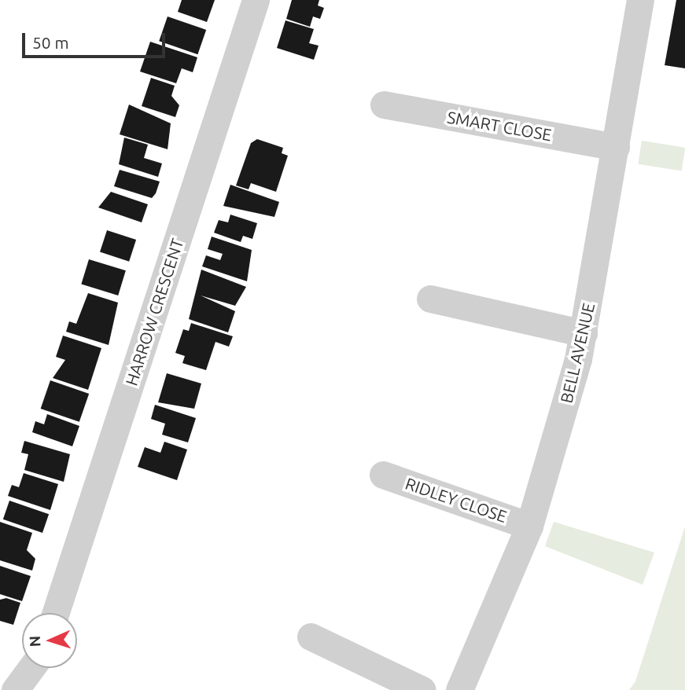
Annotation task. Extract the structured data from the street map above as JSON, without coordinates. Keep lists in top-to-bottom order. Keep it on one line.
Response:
{"streets":{"street":["SMART CLOSE","HARROW CRESCENT","BELL AVENUE","RIDLEY CLOSE"]},"crossings":[["SMART CLOSE","BELL AVENUE"],["BELL AVENUE","RIDLEY CLOSE"]],"scale_bar":"50 m","north":"left"}
